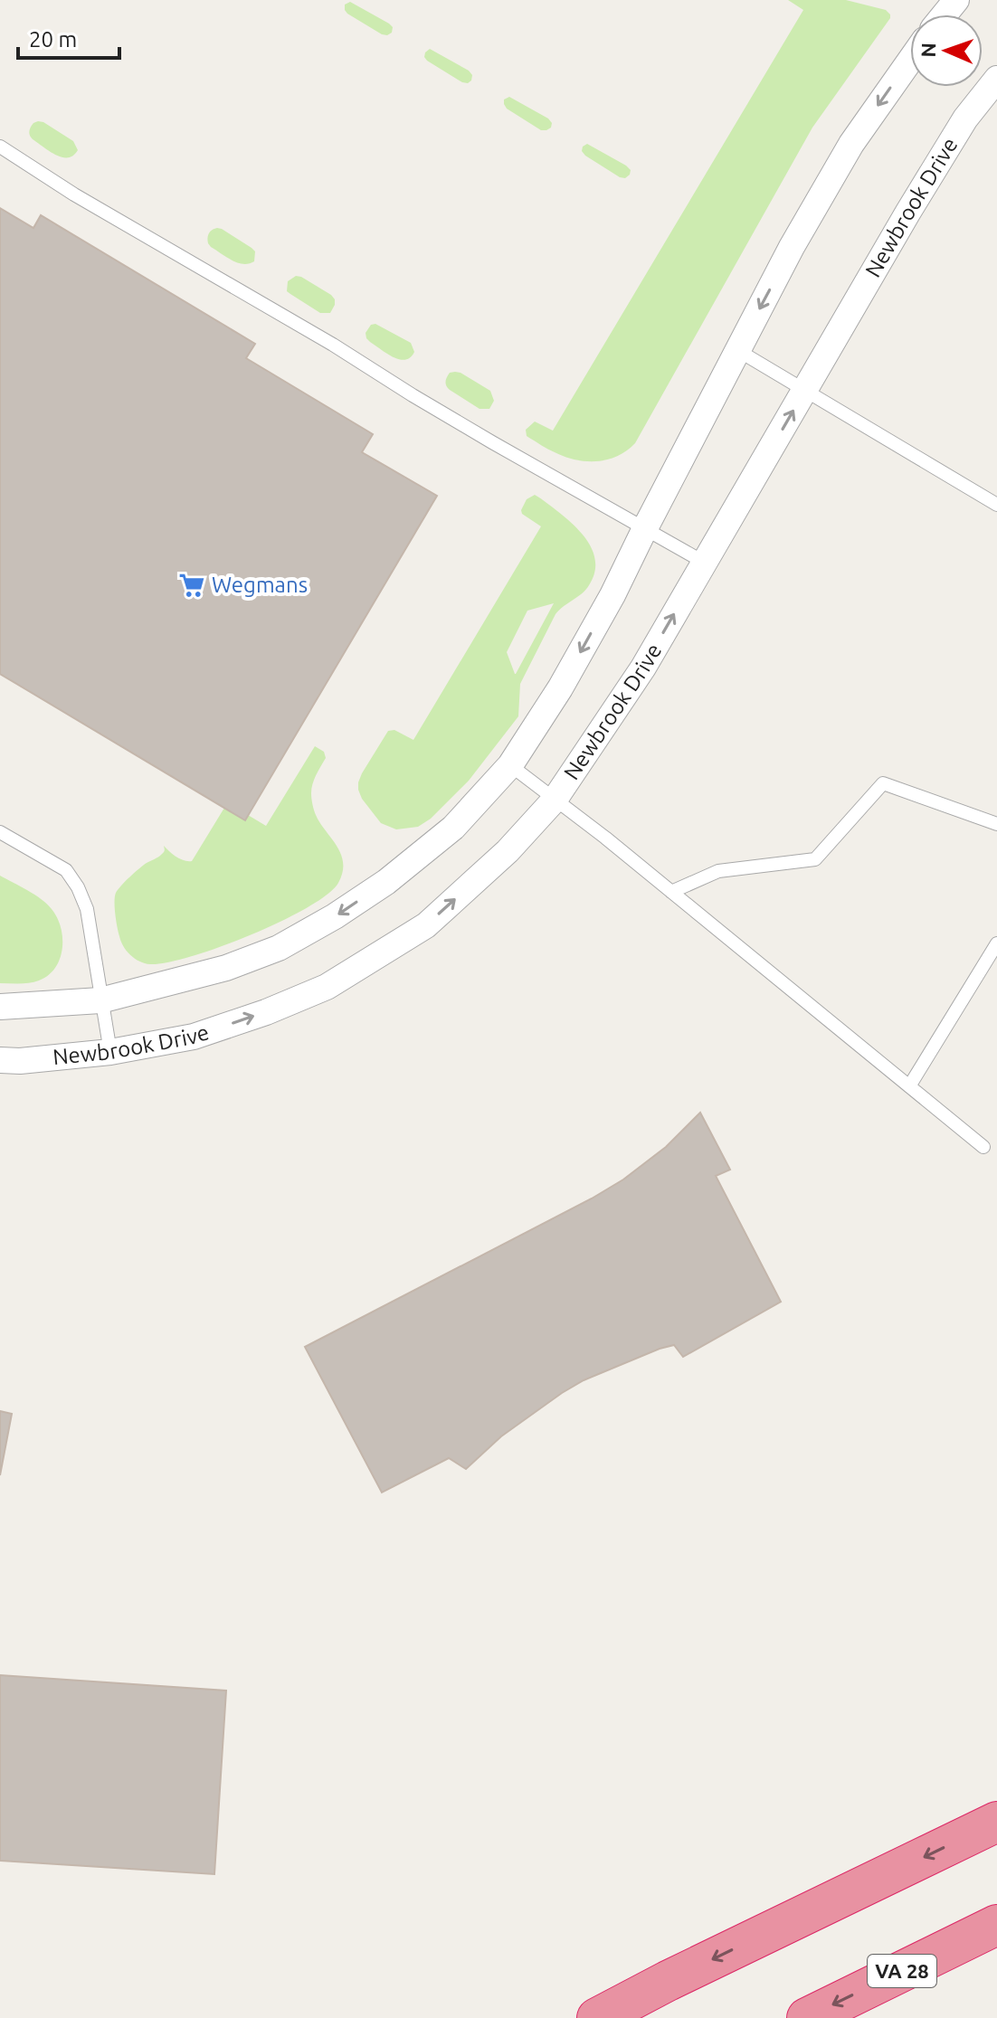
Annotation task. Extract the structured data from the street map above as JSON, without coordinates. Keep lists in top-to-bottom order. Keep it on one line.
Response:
{"streets":{"highway":["VA 28"],"street":["Newbrook Drive"]},"places":{"supermarket":["Wegmans"]},"scale_bar":"20 m","north":"left"}
